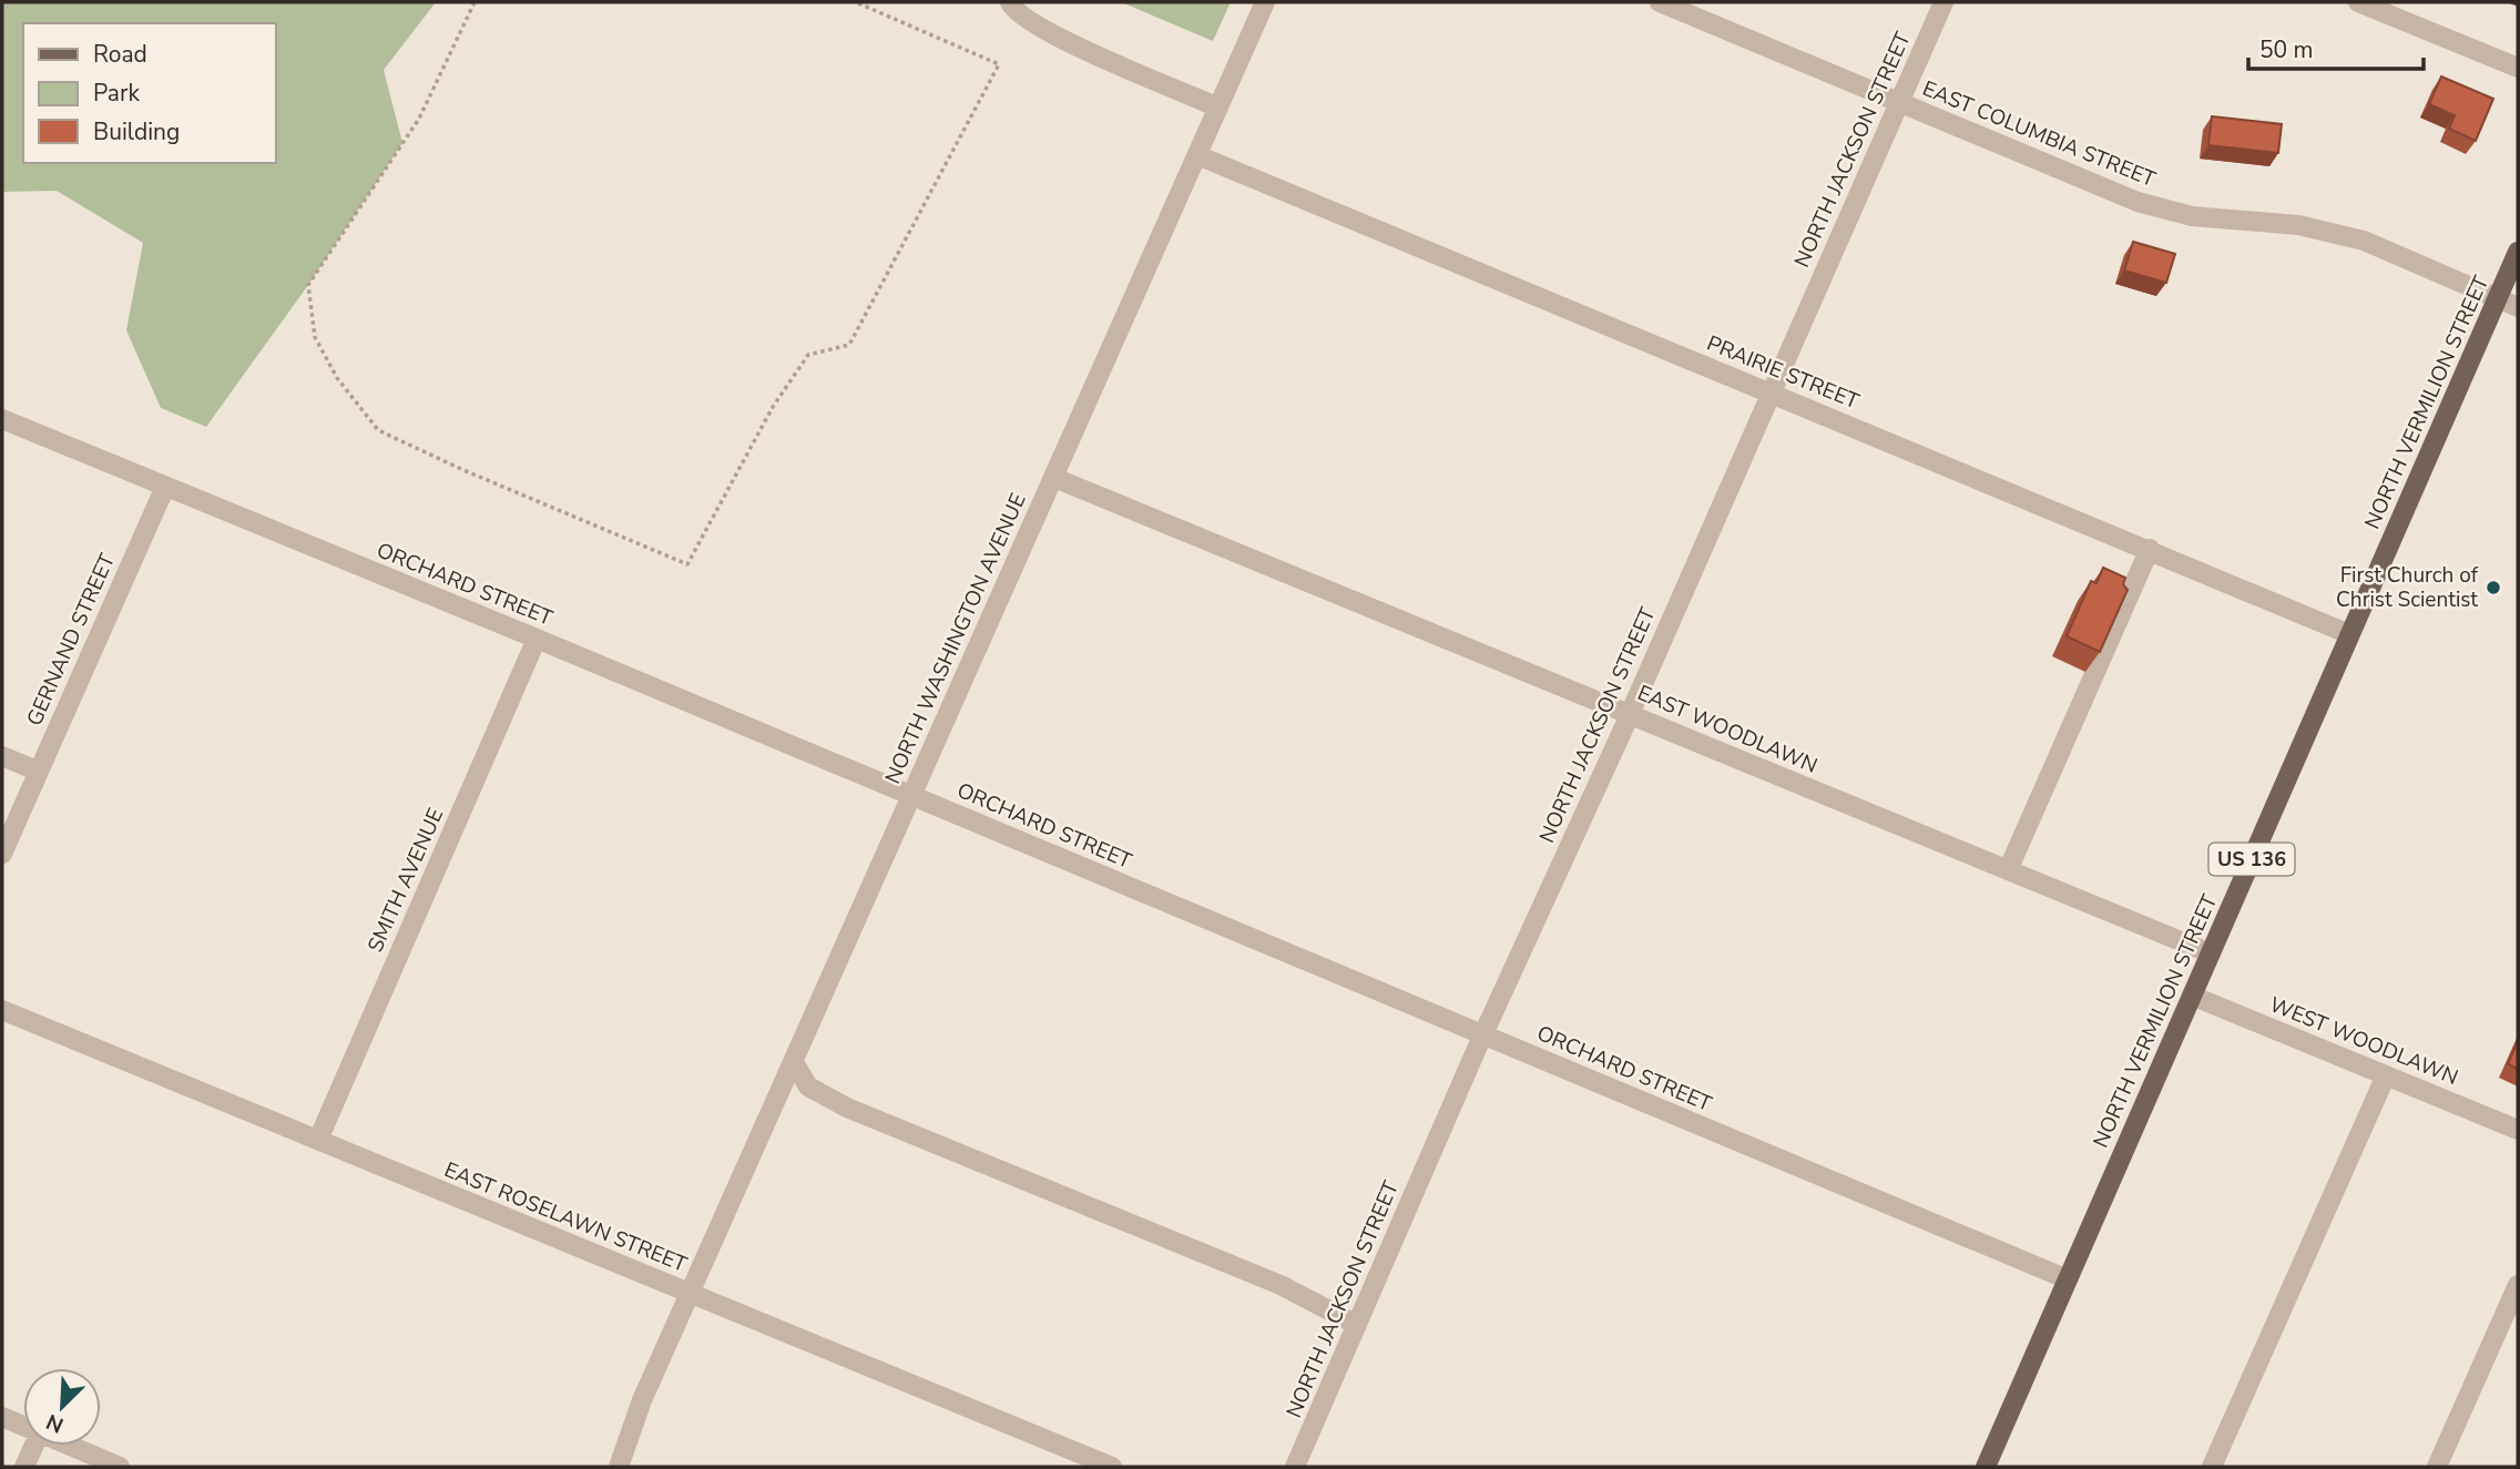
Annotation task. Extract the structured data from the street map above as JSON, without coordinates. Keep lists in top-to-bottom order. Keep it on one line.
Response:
{"streets":{"main road":["NORTH VERMILION STREET","US 136"],"street":["EAST COLUMBIA STREET","NORTH JACKSON STREET","PRAIRIE STREET","ORCHARD STREET","NORTH WASHINGTON AVENUE","GERNAND STREET","EAST WOODLAWN","SMITH AVENUE","WEST WOODLAWN","EAST ROSELAWN STREET"]},"crossings":[["EAST COLUMBIA STREET","NORTH JACKSON STREET"],["EAST COLUMBIA STREET","NORTH VERMILION STREET"],["NORTH JACKSON STREET","PRAIRIE STREET"],["NORTH JACKSON STREET","ORCHARD STREET"],["NORTH JACKSON STREET","EAST WOODLAWN"],["PRAIRIE STREET","NORTH VERMILION STREET"],["PRAIRIE STREET","NORTH WASHINGTON AVENUE"],["NORTH VERMILION STREET","ORCHARD STREET"],["NORTH VERMILION STREET","EAST WOODLAWN"],["NORTH VERMILION STREET","WEST WOODLAWN"],["ORCHARD STREET","NORTH WASHINGTON AVENUE"],["ORCHARD STREET","GERNAND STREET"],["ORCHARD STREET","SMITH AVENUE"],["NORTH WASHINGTON AVENUE","EAST WOODLAWN"],["NORTH WASHINGTON AVENUE","EAST ROSELAWN STREET"],["SMITH AVENUE","EAST ROSELAWN STREET"]],"places":["First Church of Christ Scientist"],"legend":["Road","Park","Building"],"scale_bar":"50 m","north":"bottom left"}
